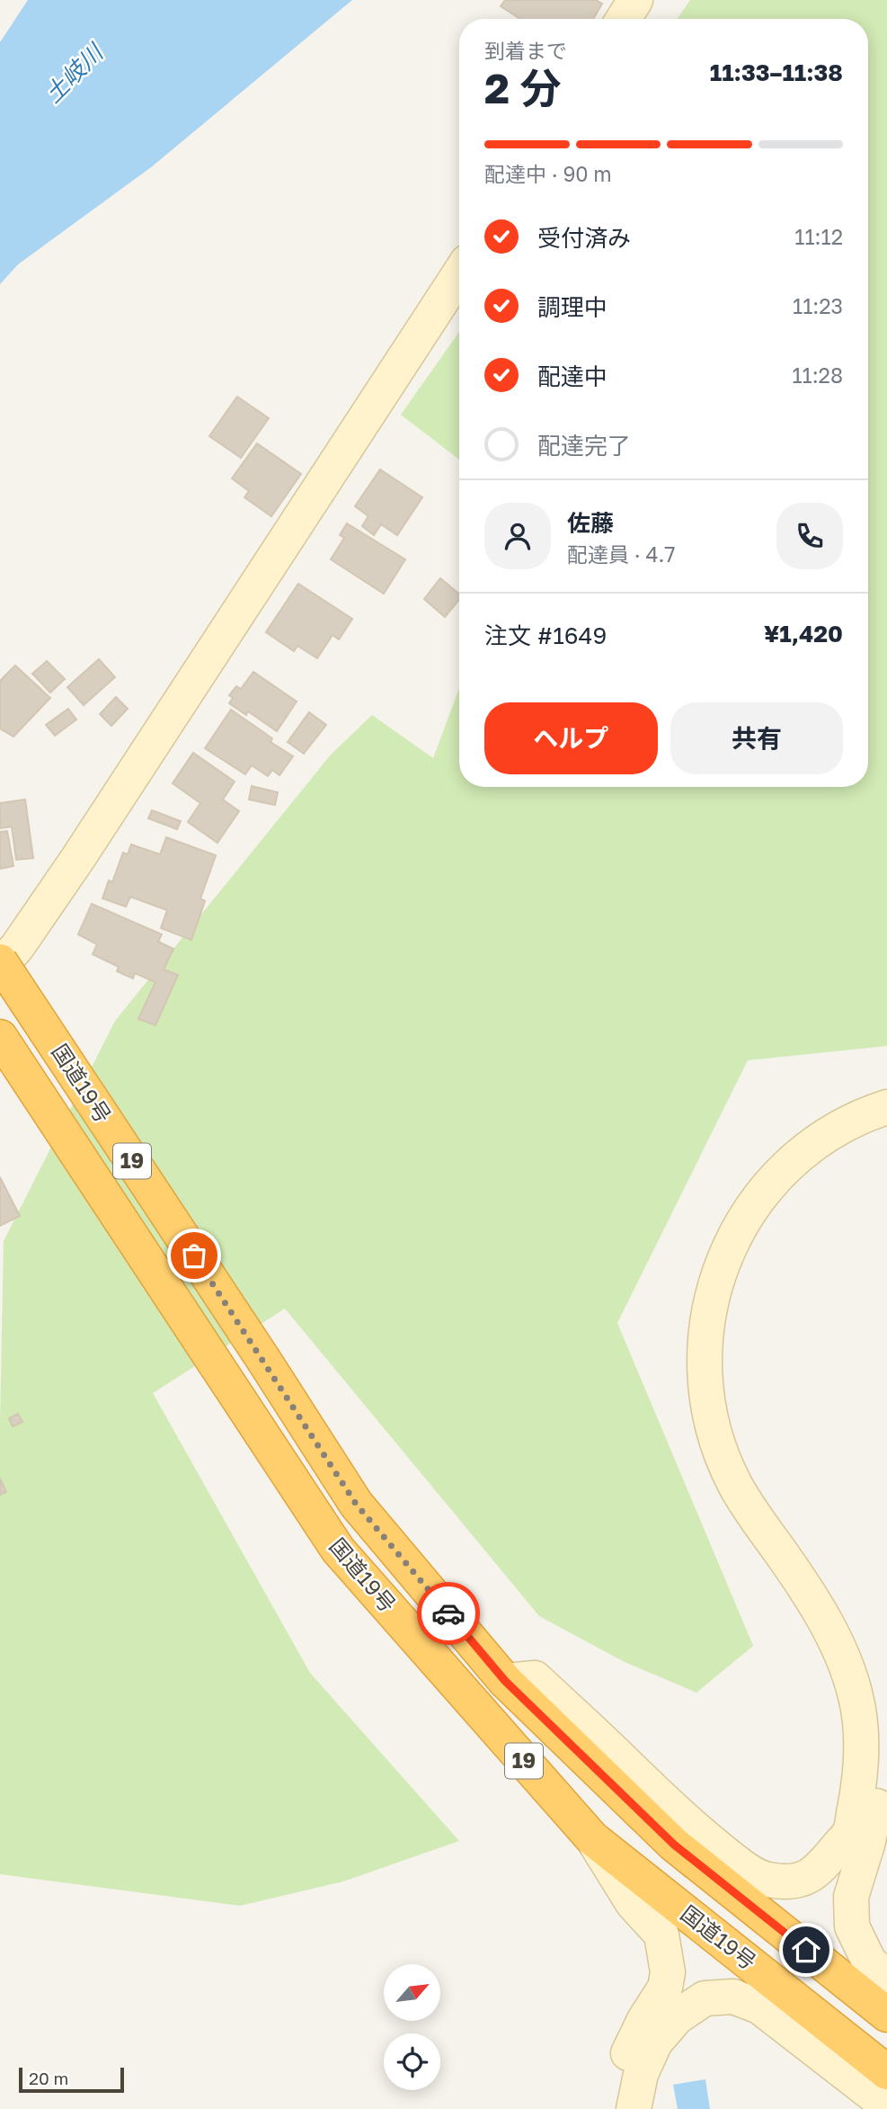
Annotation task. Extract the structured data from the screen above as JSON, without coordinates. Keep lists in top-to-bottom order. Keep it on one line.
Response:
{"streets":{"highway":["国道19号","19"]},"water":["土岐川"],"scale_bar":"20 m","north":"top right","page":{"heading":["2 分","到着まで","11:33–11:38"],"panel":["佐藤","配達員 · 4.7","注文 #1649","¥1,420"],"bar":"配達中 · 90 m","list":[["受付済み","11:12"],["調理中","11:23"],["配達中","11:28"],"配達完了"],"buttons":["ヘルプ","共有"],"scale":"20 m"}}
